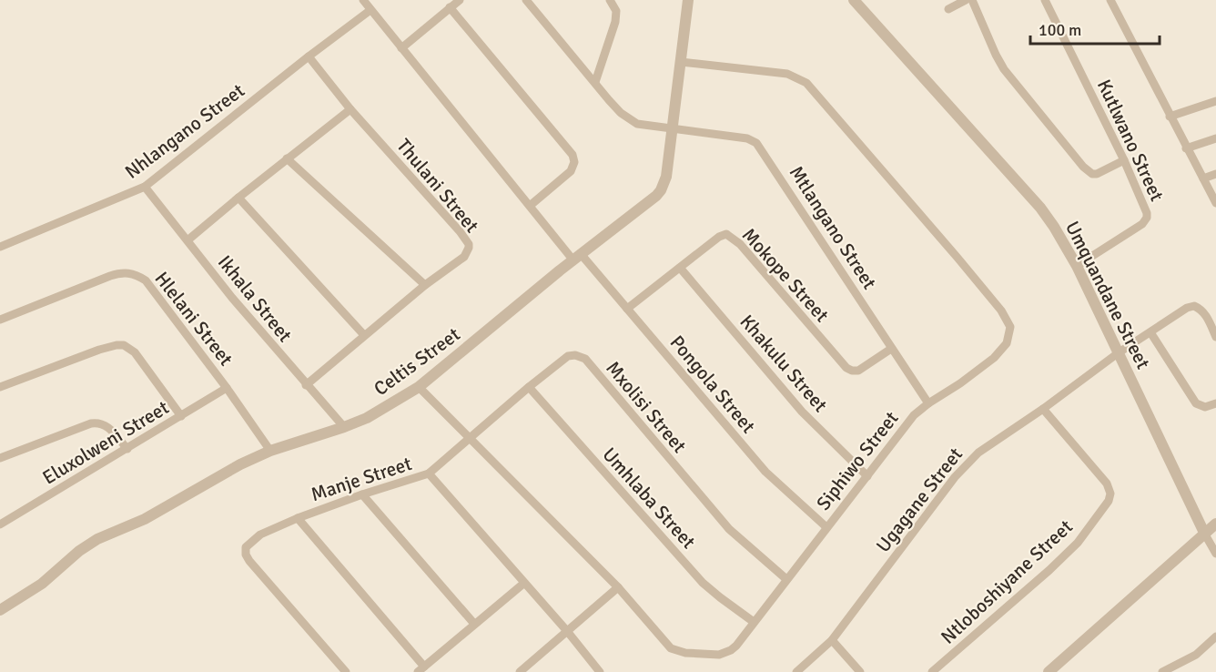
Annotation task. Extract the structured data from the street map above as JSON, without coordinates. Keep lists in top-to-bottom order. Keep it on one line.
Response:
{"streets":{"street":["Nhlangano Street","Kutlwano Street","Thulani Street","Mtlangano Street","Mokope Street","Umquandane Street","Ikhala Street","Hlelani Street","Celtis Street","Khakulu Street","Pongola Street","Mxolisi Street","Eluxolweni Street","Siphiwo Street","Manje Street","Umhlaba Street","Ugagane Street","Ntloboshiyane Street"]},"crossings":[["Nhlangano Street","Thulani Street"],["Nhlangano Street","Ikhala Street"],["Nhlangano Street","Pongola Street"],["Kutlwano Street","Umquandane Street"],["Thulani Street","Ikhala Street"],["Mtlangano Street","Mokope Street"],["Mtlangano Street","Celtis Street"],["Mtlangano Street","Siphiwo Street"],["Mokope Street","Khakulu Street"],["Mokope Street","Pongola Street"],["Umquandane Street","Ugagane Street"],["Ikhala Street","Celtis Street"],["Hlelani Street","Celtis Street"],["Hlelani Street","Eluxolweni Street"],["Celtis Street","Pongola Street"],["Celtis Street","Siphiwo Street"],["Khakulu Street","Siphiwo Street"],["Pongola Street","Siphiwo Street"],["Mxolisi Street","Siphiwo Street"],["Mxolisi Street","Manje Street"],["Mxolisi Street","Umhlaba Street"],["Siphiwo Street","Umhlaba Street"],["Ugagane Street","Ntloboshiyane Street"]],"scale_bar":"100 m"}
